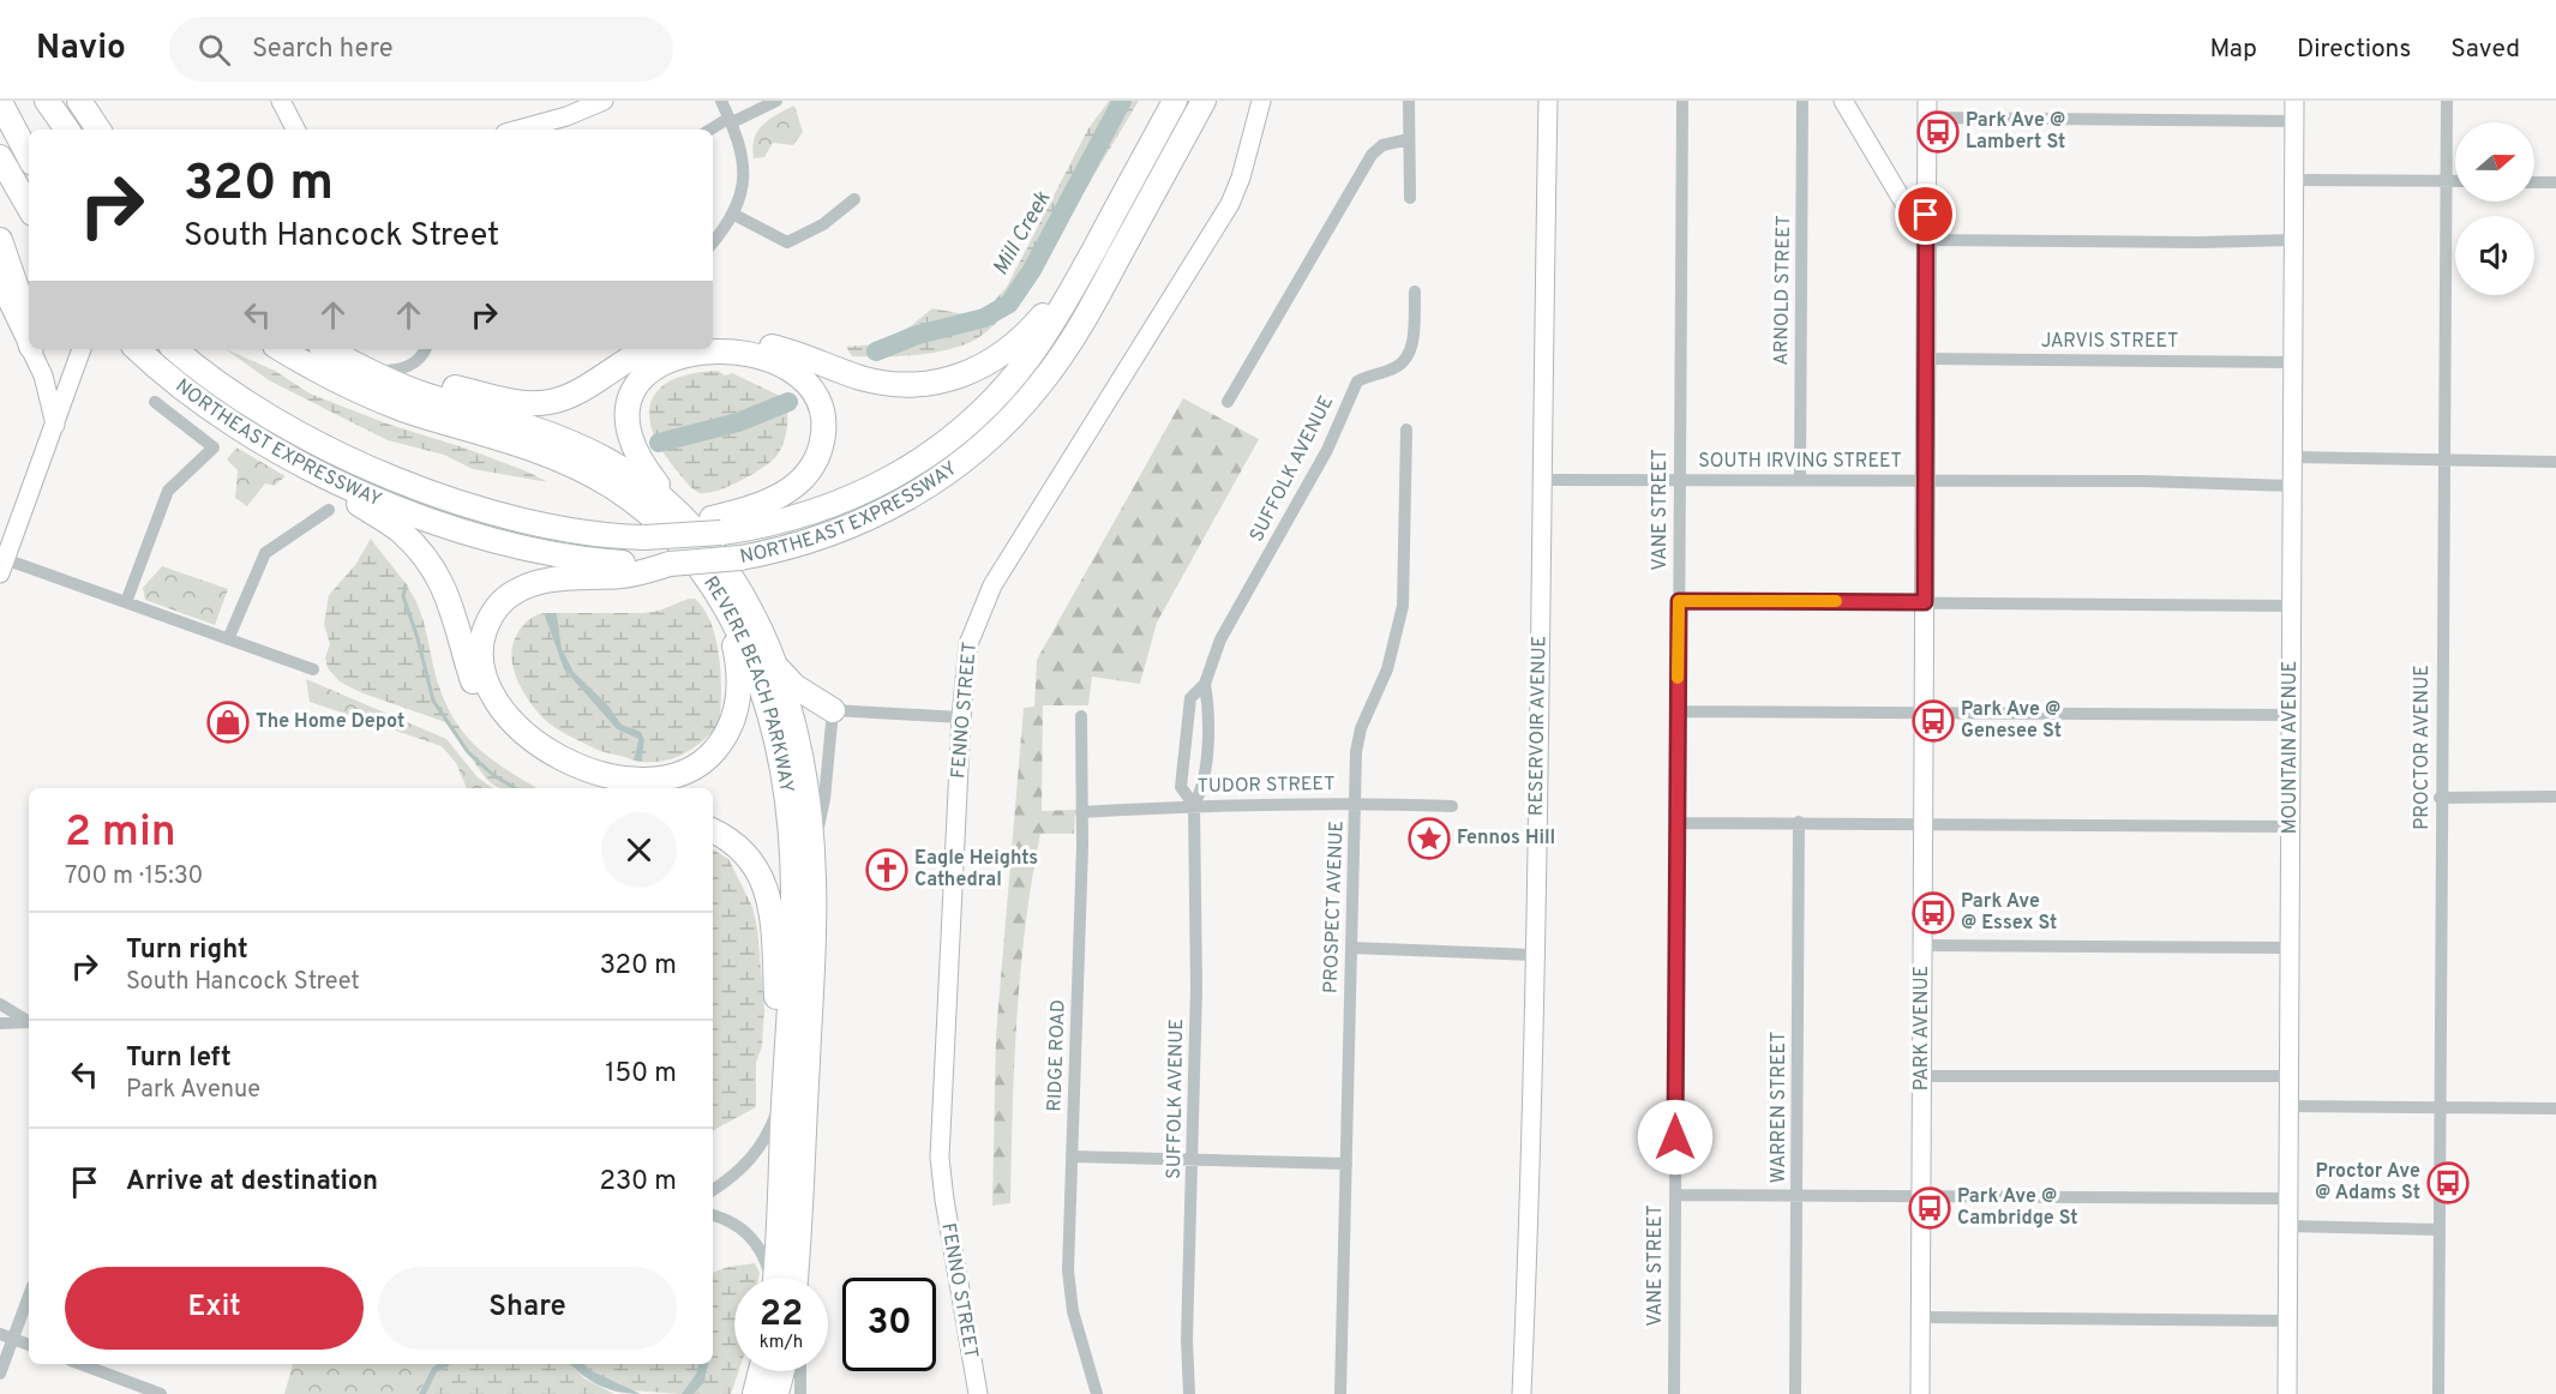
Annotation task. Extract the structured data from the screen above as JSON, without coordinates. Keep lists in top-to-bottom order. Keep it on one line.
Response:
{"streets":{"highway":["NORTHEAST EXPRESSWAY","REVERE BEACH PARKWAY"],"street":["ARNOLD STREET","JARVIS STREET","SOUTH IRVING STREET","SUFFOLK AVENUE","VANE STREET","FENNO STREET","RESERVOIR AVENUE","MOUNTAIN AVENUE","PROCTOR AVENUE","TUDOR STREET","PROSPECT AVENUE","PARK AVENUE","RIDGE ROAD","WARREN STREET"]},"crossings":[["ARNOLD STREET","SOUTH IRVING STREET"],["JARVIS STREET","MOUNTAIN AVENUE"],["JARVIS STREET","PARK AVENUE"],["SOUTH IRVING STREET","VANE STREET"],["SOUTH IRVING STREET","RESERVOIR AVENUE"],["SOUTH IRVING STREET","MOUNTAIN AVENUE"],["SOUTH IRVING STREET","PARK AVENUE"],["SUFFOLK AVENUE","TUDOR STREET"],["TUDOR STREET","PROSPECT AVENUE"],["TUDOR STREET","RIDGE ROAD"]],"water":["Mill Creek"],"places":{"bus stop":["Park Ave @ Lambert St","Park Ave @ Genesee St","Park Ave @ Essex St","Proctor Ave @ Adams St","Park Ave @ Cambridge St"],"shop":["The Home Depot"],"place":["Fennos Hill"],"church":["Eagle Heights Cathedral"]},"north":"right","page":{"header":"Navio","search":"Search here","nav":["Map","Directions","Saved"],"turn":["320 m","South Hancock Street"],"heading":["2 min","700 m · 15:30"],"list":[{"name":"Turn right","note":"South Hancock Street","value":"320 m"},{"name":"Turn left","note":"Park Avenue","value":"150 m"},{"name":"Arrive at destination","value":"230 m"}],"buttons":["Exit","Share"],"speed":"22 km/h","limit":"30"}}
